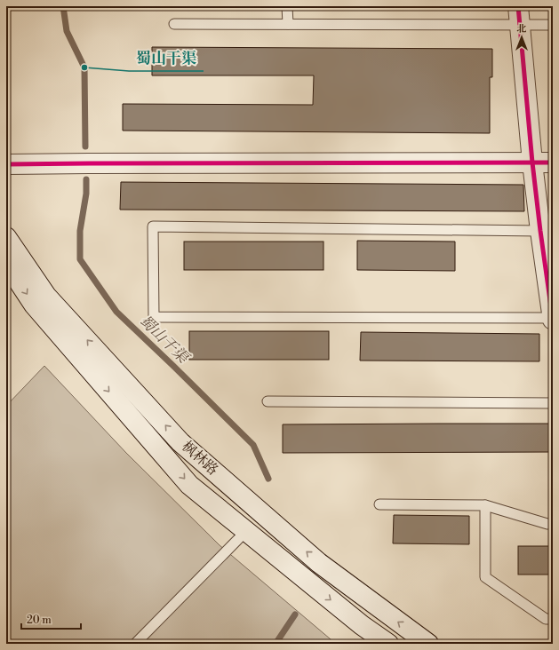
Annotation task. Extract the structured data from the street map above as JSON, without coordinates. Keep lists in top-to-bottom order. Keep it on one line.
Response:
{"streets":{"main road":["枫林路"]},"water":["蜀山干渠"],"places":["蜀山干渠"],"scale_bar":"20 m","north":"top"}
